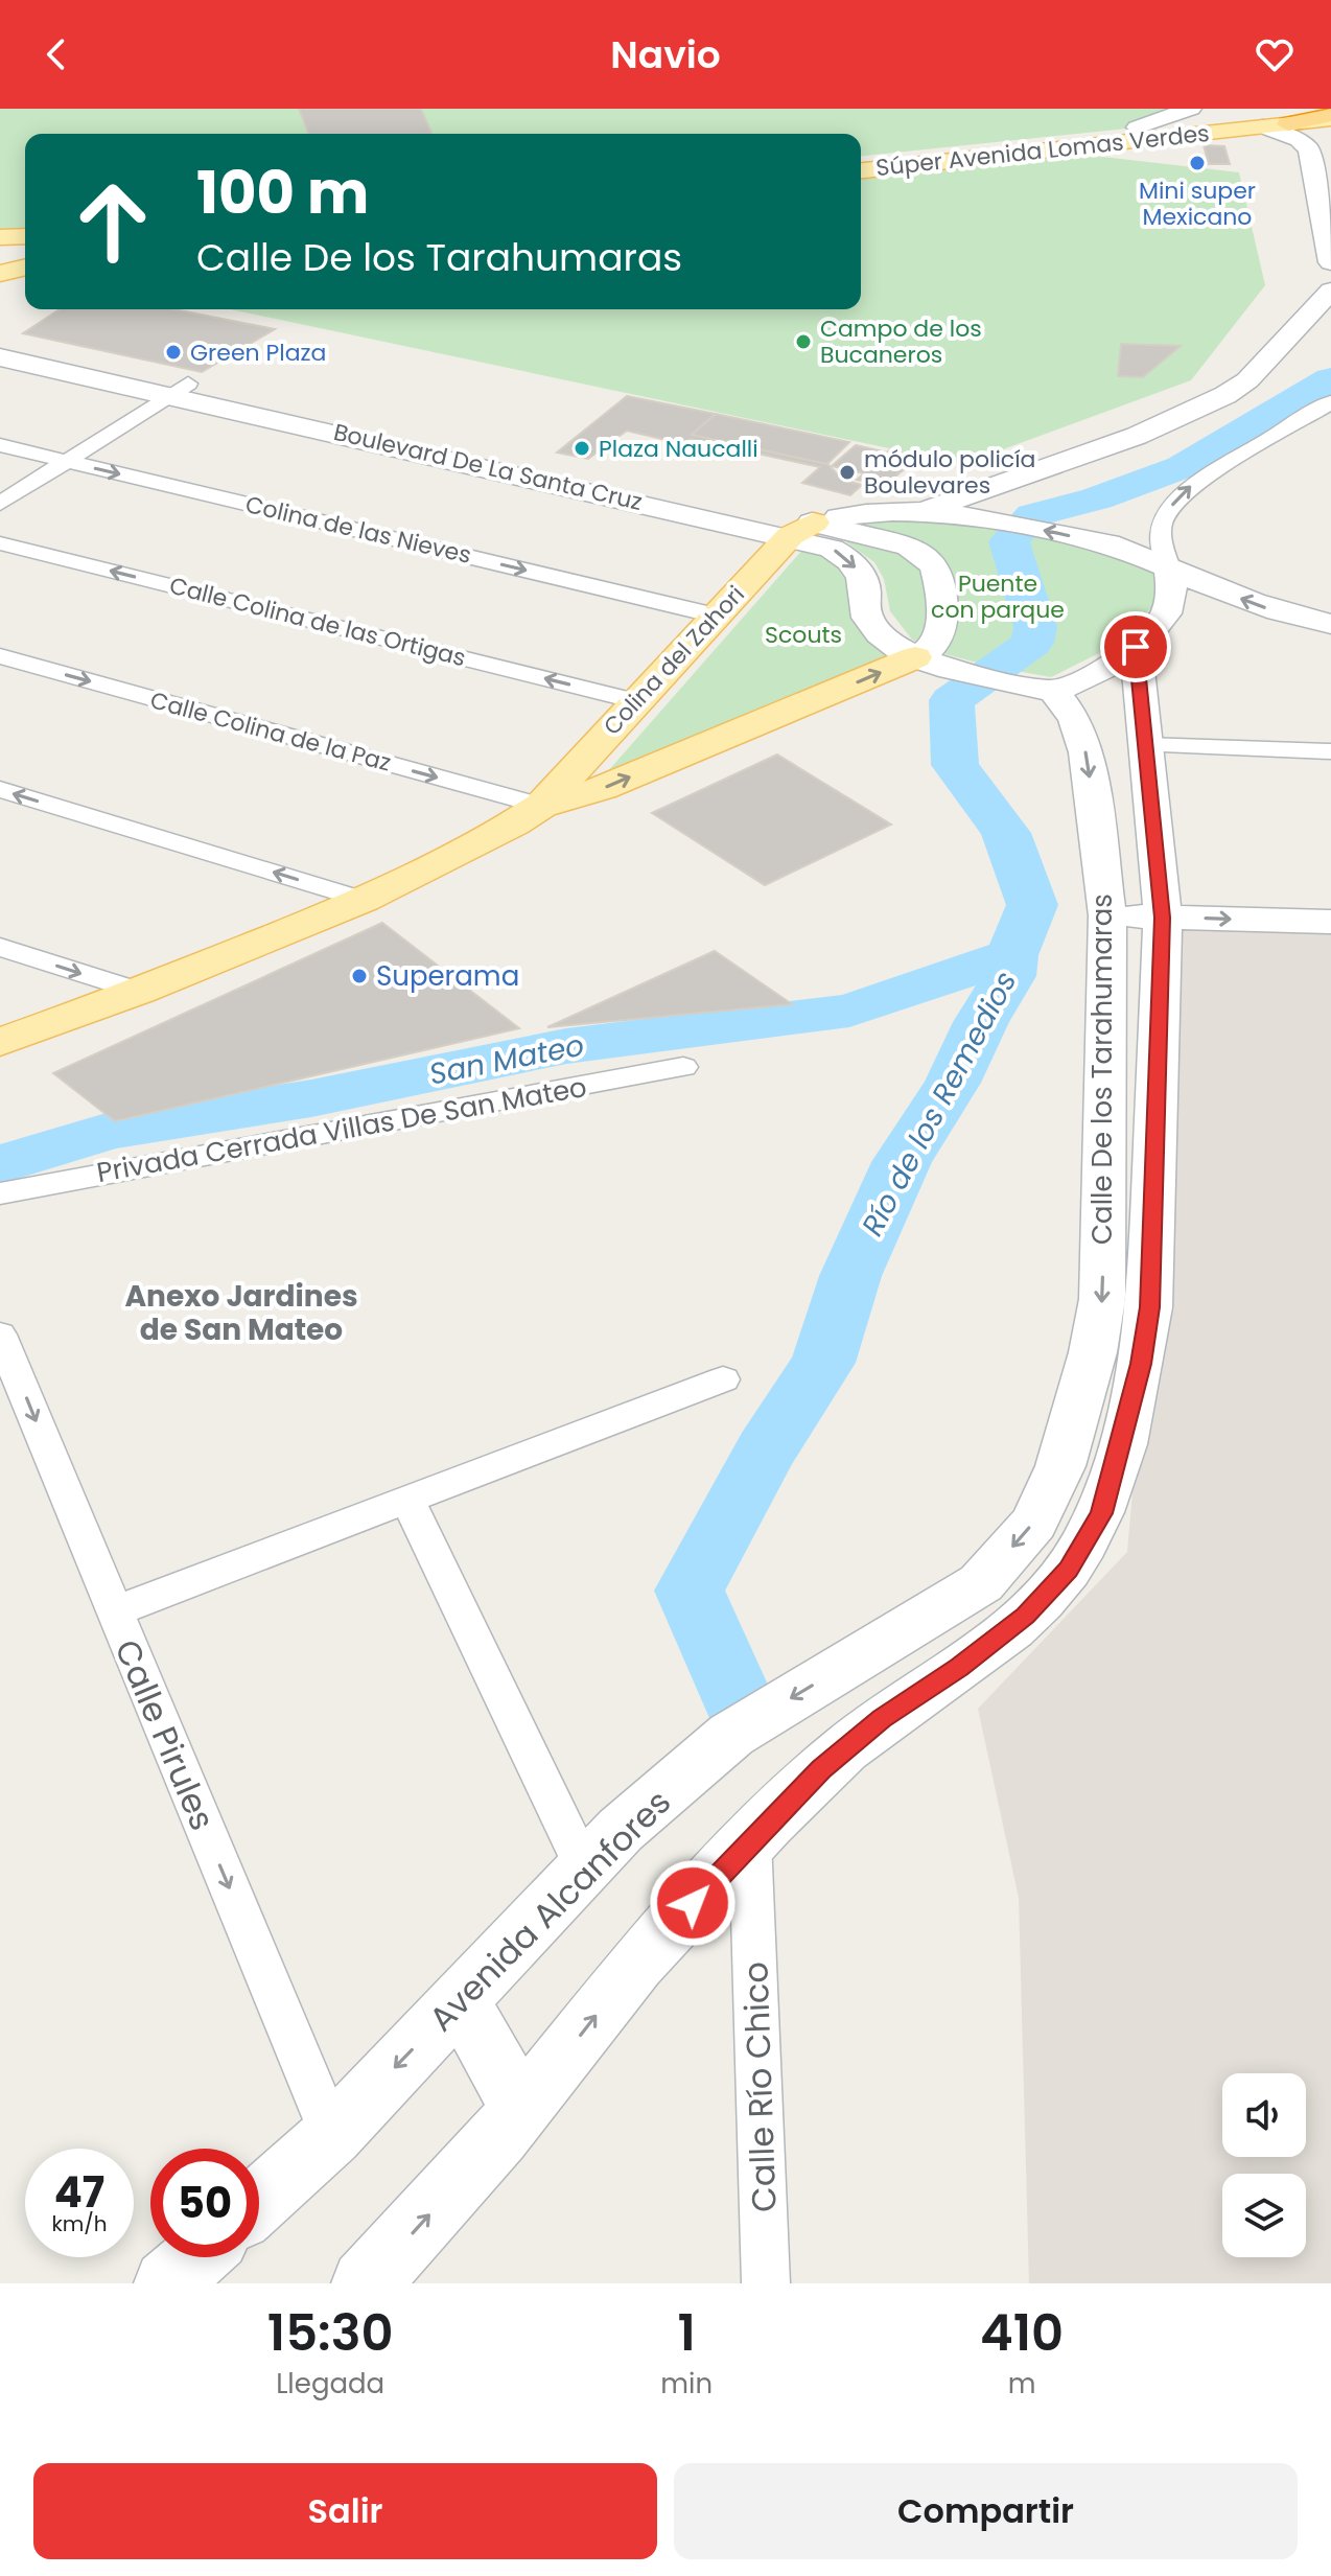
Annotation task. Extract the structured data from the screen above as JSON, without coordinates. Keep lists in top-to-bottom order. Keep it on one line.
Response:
{"streets":{"main road":["Súper Avenida Lomas Verdes","Boulevard De La Santa Cruz","Colina del Zahori","Calle De los Tarahumaras","Avenida Alcanfores"],"street":["Colina de las Nieves","Calle Colina de las Ortigas","Calle Colina de la Paz","Privada Cerrada Villas De San Mateo","Calle Pirules","Calle Río Chico"]},"crossings":[["Boulevard De La Santa Cruz","Colina del Zahori"],["Boulevard De La Santa Cruz","Calle De los Tarahumaras"],["Colina de las Nieves","Colina del Zahori"],["Calle Colina de las Ortigas","Colina del Zahori"],["Colina del Zahori","Calle Colina de la Paz"],["Calle De los Tarahumaras","Avenida Alcanfores"],["Calle De los Tarahumaras","Calle Río Chico"],["Calle Pirules","Avenida Alcanfores"]],"one_way":["Colina de las Nieves","Calle Pirules"],"districts":["Anexo Jardines de San Mateo"],"water":["San Mateo","Río de los Remedios"],"parks":["Puente con parque","Scouts"],"places":["Mini super Mexicano","Campo de los Bucaneros","Green Plaza","Plaza Naucalli","módulo policía Boulevares","Superama"],"page":{"header":"Navio","turn":["100 m","Calle De los Tarahumaras"],"speed":"47 km/h","limit":"50","eta":["15:30","Llegada","1","min","410","m"],"buttons":["Salir","Compartir"]}}
